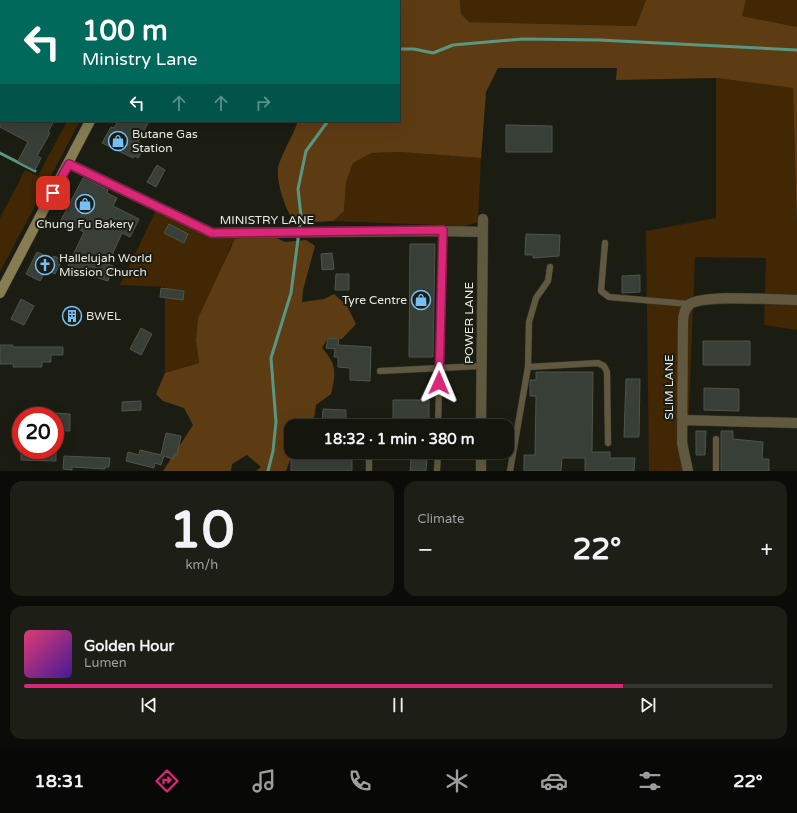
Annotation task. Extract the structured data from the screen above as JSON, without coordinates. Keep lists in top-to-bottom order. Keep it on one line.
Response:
{"streets":{"street":["MINISTRY LANE","POWER LANE","SLIM LANE"]},"crossings":[["MINISTRY LANE","POWER LANE"]],"places":{"shop":["Butane Gas Station","Chung Fu Bakery","Tyre Centre"],"church":["Hallelujah World Mission Church"],"building":["BWEL"]},"page":{"turn":["100 m","Ministry Lane"],"limit":"20","trip":"18:32 · 1 min · 380 m","tile":[["10","km/h"],"Climate"],"heat":["−","22°","+"],"song":["Golden Hour","Lumen"],"tabs":["18:31","22°"]}}
